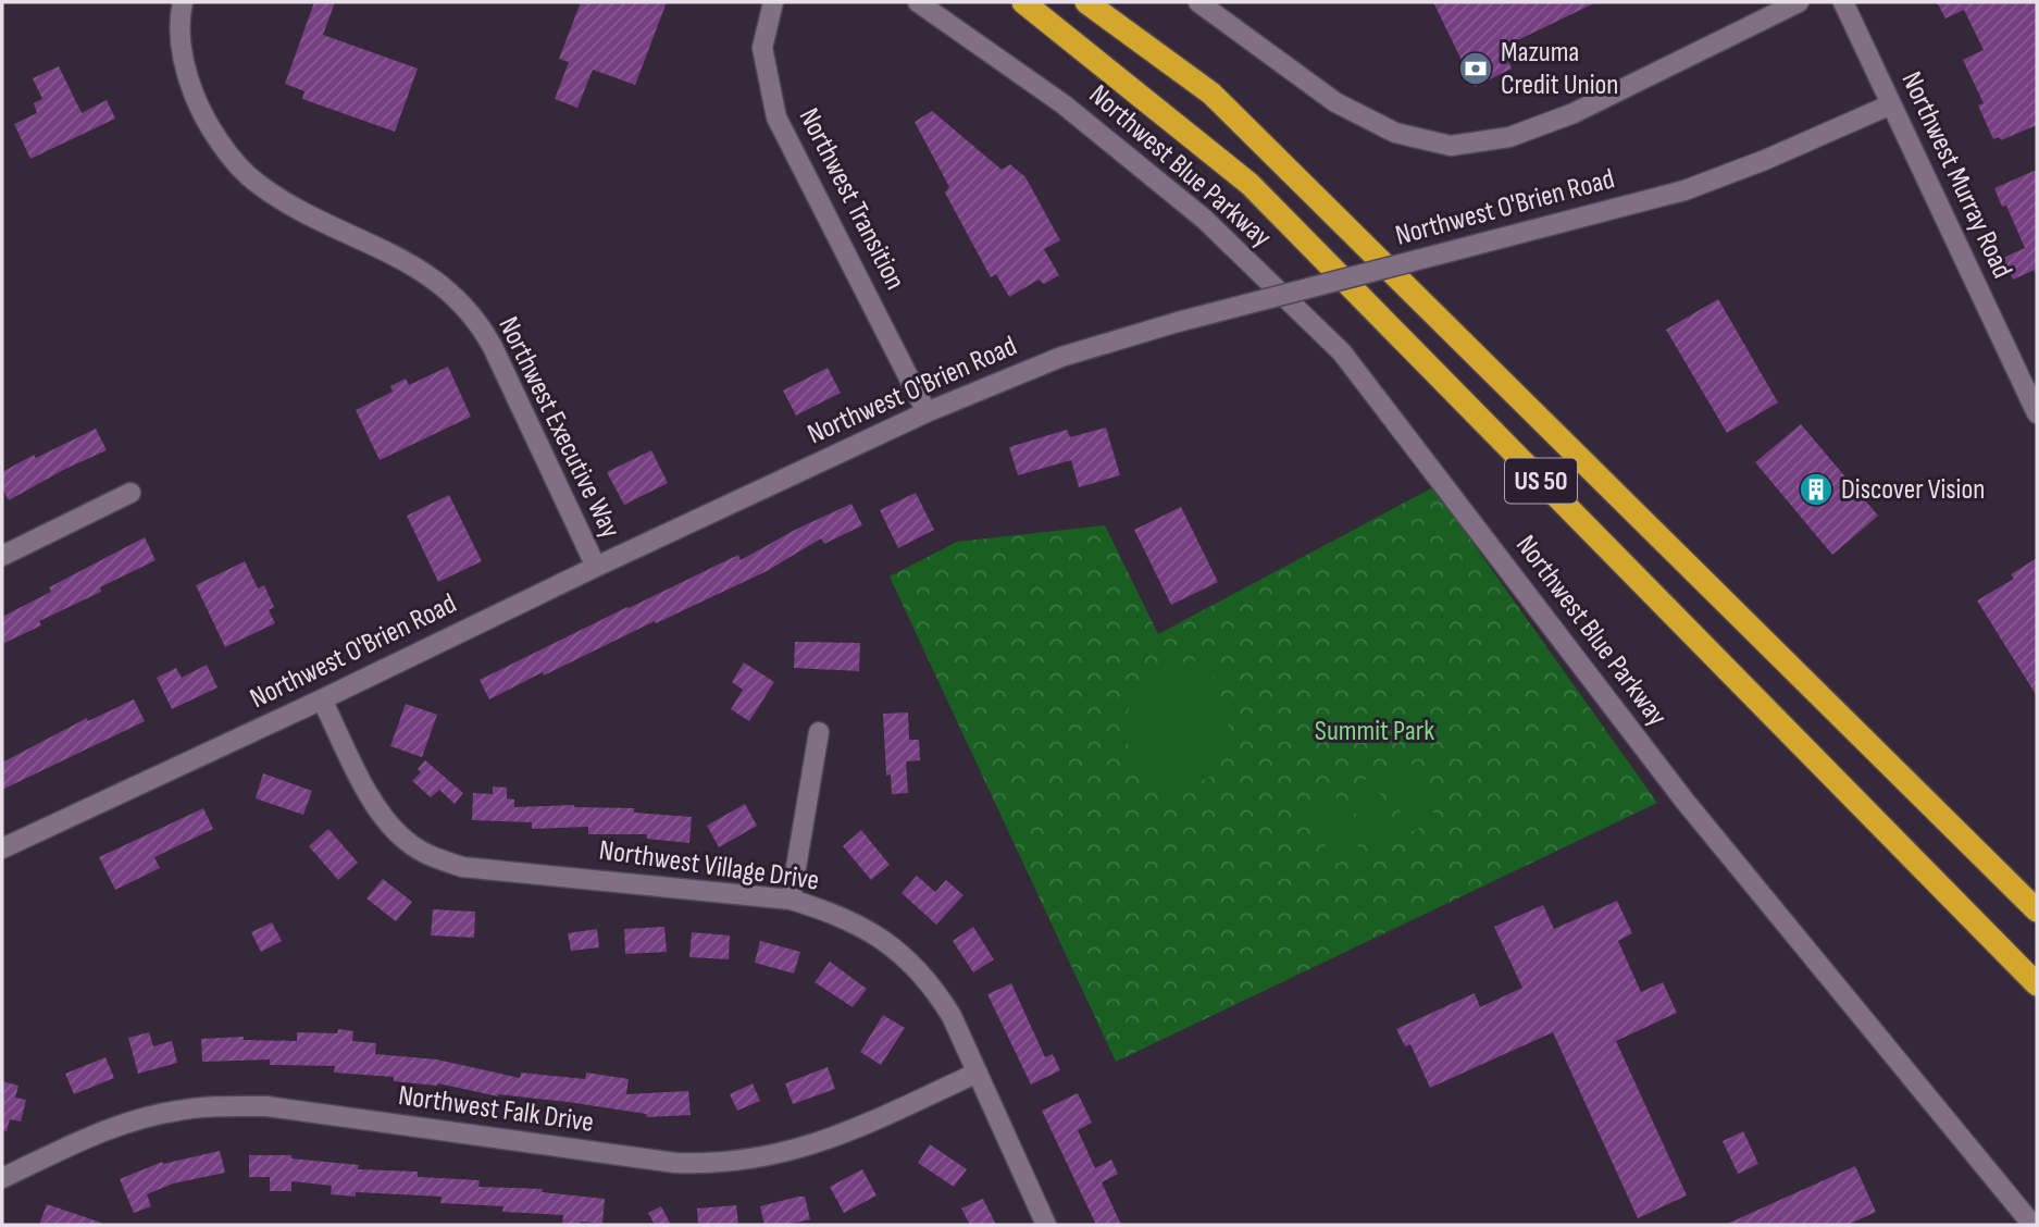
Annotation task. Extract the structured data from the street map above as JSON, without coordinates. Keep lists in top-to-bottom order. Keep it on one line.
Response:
{"streets":{"highway":["US 50"],"street":["Northwest Blue Parkway","Northwest Murray Road","Northwest Transition","Northwest O'Brien Road","Northwest Executive Way","Northwest Village Drive","Northwest Falk Drive"]},"crossings":[["Northwest Murray Road","Northwest O'Brien Road"],["Northwest Transition","Northwest O'Brien Road"],["Northwest O'Brien Road","Northwest Executive Way"],["Northwest O'Brien Road","Northwest Village Drive"],["Northwest Village Drive","Northwest Falk Drive"]],"parks":["Summit Park"],"places":{"bank":["Mazuma Credit Union"],"building":["Discover Vision"]}}
